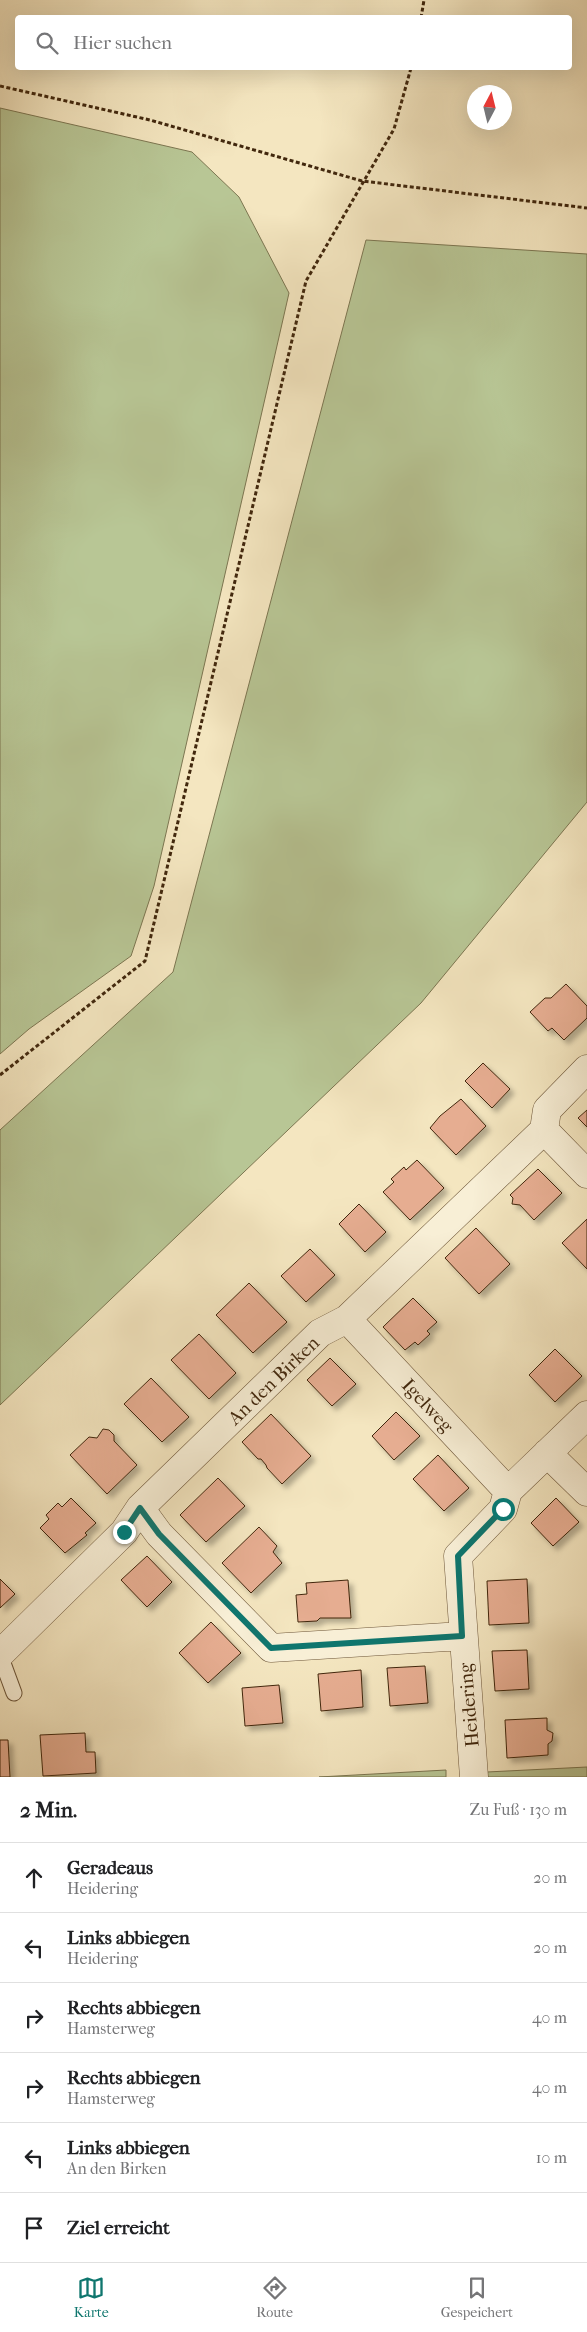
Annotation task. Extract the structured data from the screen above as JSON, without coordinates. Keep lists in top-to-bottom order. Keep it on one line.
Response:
{"streets":{"street":["An den Birken","Igelweg","Heidering"]},"crossings":[["An den Birken","Igelweg"],["Igelweg","Heidering"]],"north":"top","page":{"search":"Hier suchen","heading":["2 Min.","Zu Fuß · 130 m"],"list":[["Geradeaus","Heidering","20 m"],["Links abbiegen","Heidering","20 m"],["Rechts abbiegen","Hamsterweg","40 m"],["Rechts abbiegen","Hamsterweg","40 m"],["Links abbiegen","An den Birken","10 m"],"Ziel erreicht"],"nav":["Karte","Route","Gespeichert"]}}
